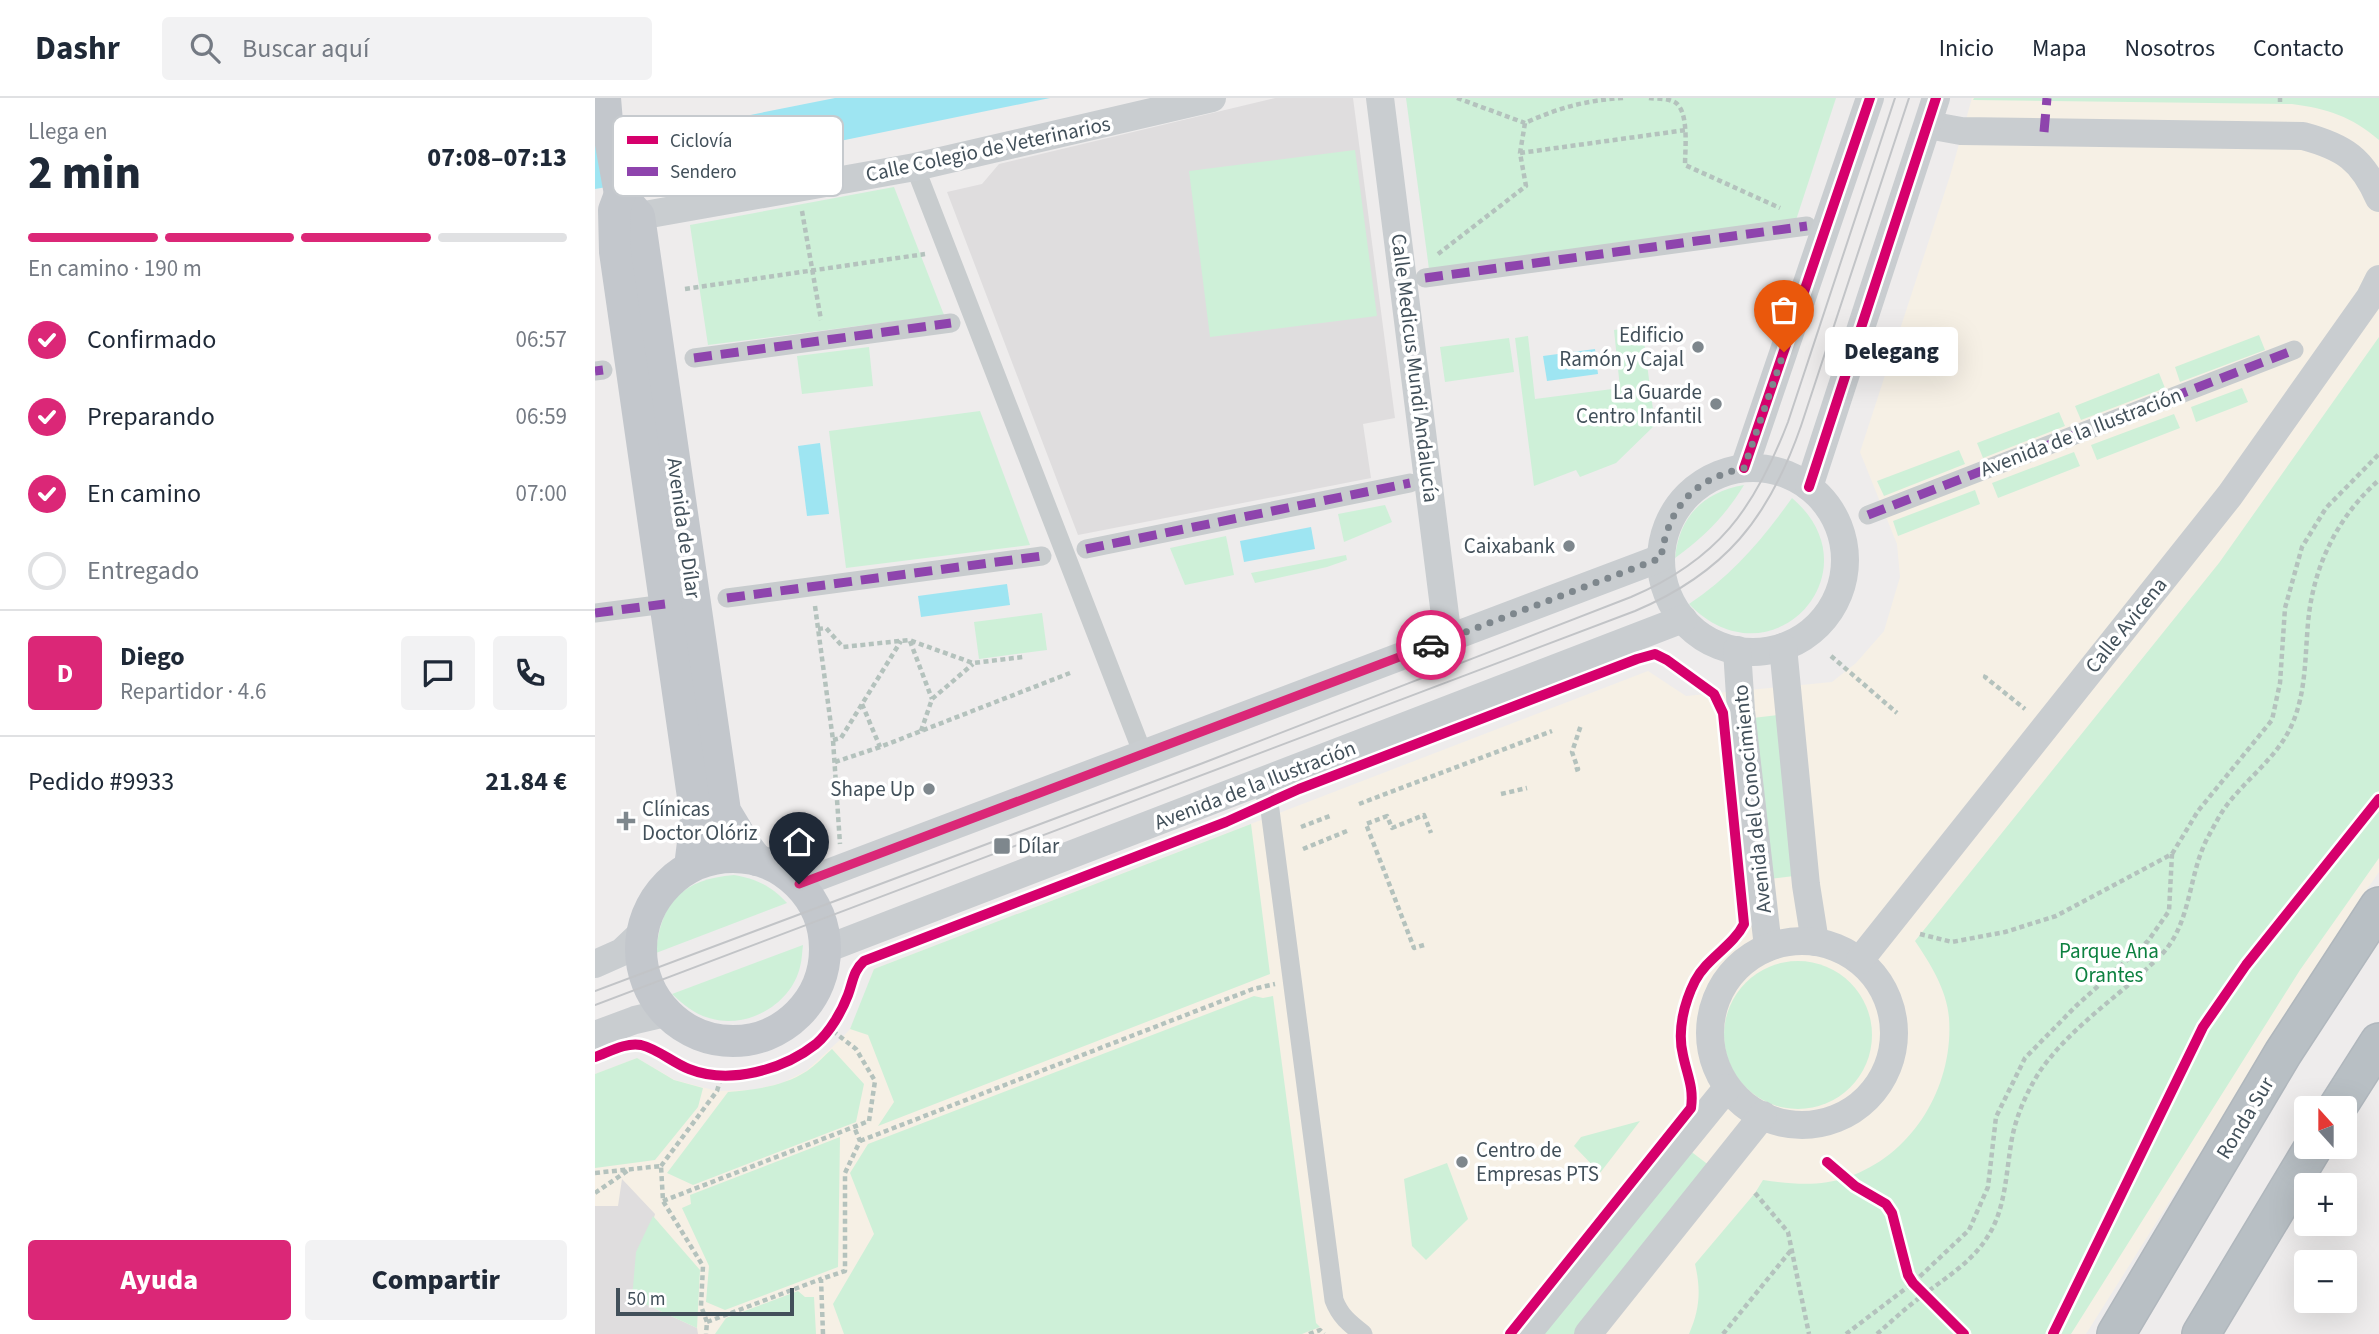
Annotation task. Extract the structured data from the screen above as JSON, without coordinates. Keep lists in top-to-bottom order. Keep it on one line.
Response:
{"streets":{"highway":["Ronda Sur"],"main road":["Calle Colegio de Veterinarios","Calle Medicus Mundi Andalucía","Avenida de la Ilustración","Avenida de Dílar","Calle Avicena","Avenida del Conocimiento"]},"crossings":[["Calle Colegio de Veterinarios","Avenida de Dílar"],["Avenida de la Ilustración","Avenida de Dílar"],["Avenida de la Ilustración","Avenida del Conocimiento"],["Calle Avicena","Avenida del Conocimiento"]],"parks":["Parque Ana Orantes"],"places":{"other":["Edificio Ramón y Cajal","Delegang","La Guarde Centro Infantil","Caixabank","Shape Up","Centro de Empresas PTS"],"health":["Clínicas Doctor Olóriz"],"transit":["Dílar"]},"legend":["Ciclovía","Sendero"],"scale_bar":"50 m","north":"top","page":{"header":"Dashr","search":"Buscar aquí","nav":["Inicio","Mapa","Nosotros","Contacto"],"heading":["2 min","Llega en","07:08–07:13"],"panel":["Diego","Repartidor · 4.6","Pedido #9933","21.84 €"],"bar":"En camino · 190 m","list":[["Confirmado","06:57"],["Preparando","06:59"],["En camino","07:00"],"Entregado"],"bubble":"Delegang","round":"D","map_buttons":["+","−"],"buttons":["Ayuda","Compartir"],"scale":"50 m"}}
